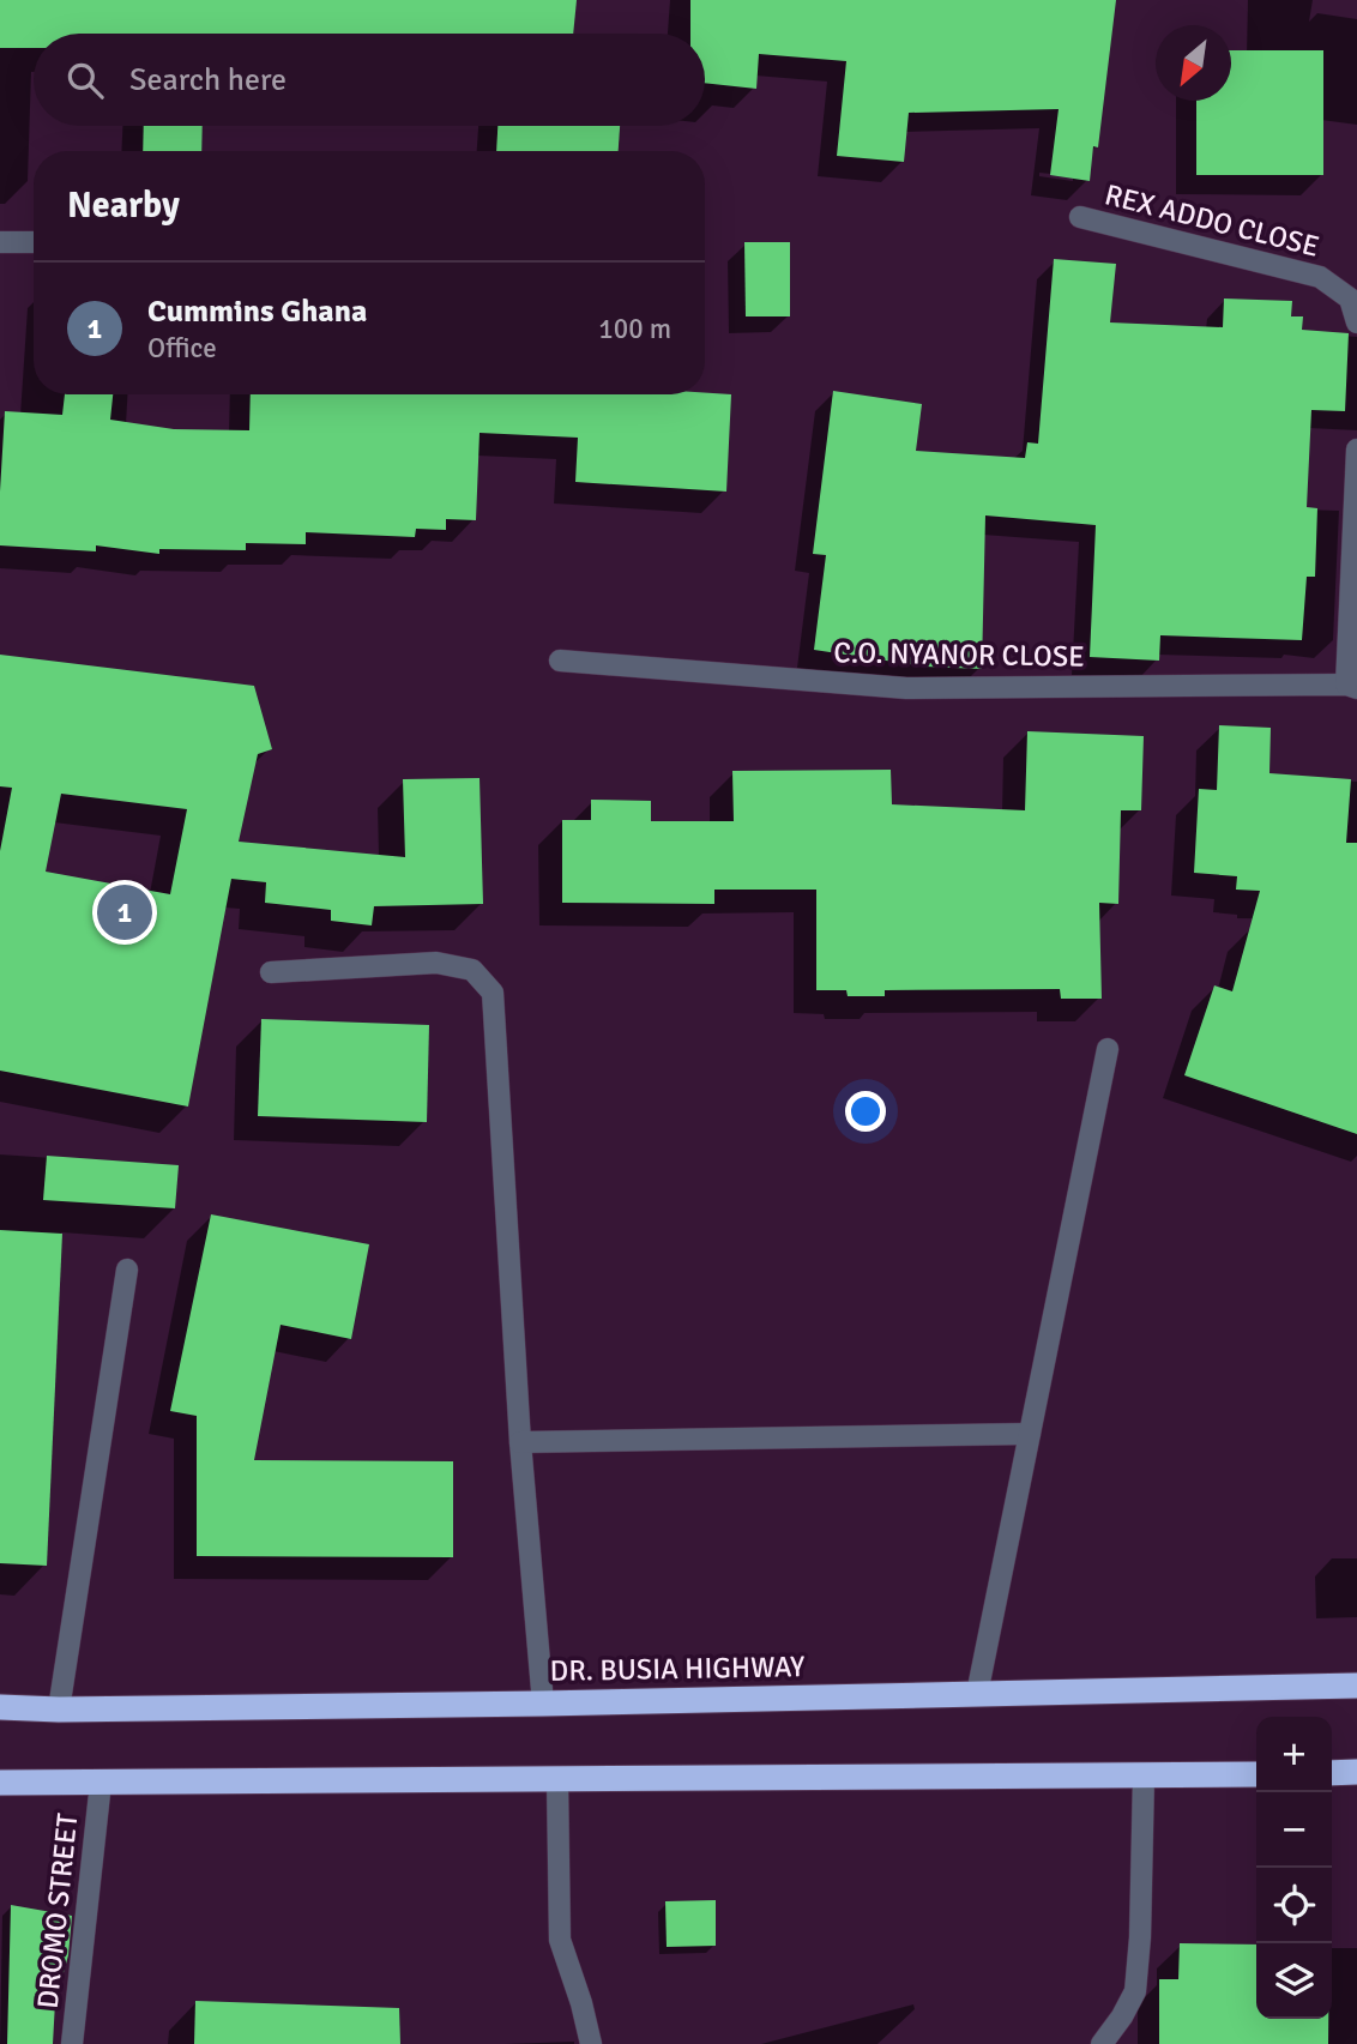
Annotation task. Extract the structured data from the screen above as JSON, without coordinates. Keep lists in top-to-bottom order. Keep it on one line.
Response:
{"streets":{"highway":["DR. BUSIA HIGHWAY"],"street":["REX ADDO CLOSE","C.O. NYANOR CLOSE","DROMO STREET"]},"north":"bottom left","page":{"search":"Search here","heading":"Nearby","list":[{"mark":"1","name":"Cummins Ghana","note":"Office","value":"100 m"}],"pins":"1","map_buttons":["+","−"]}}
